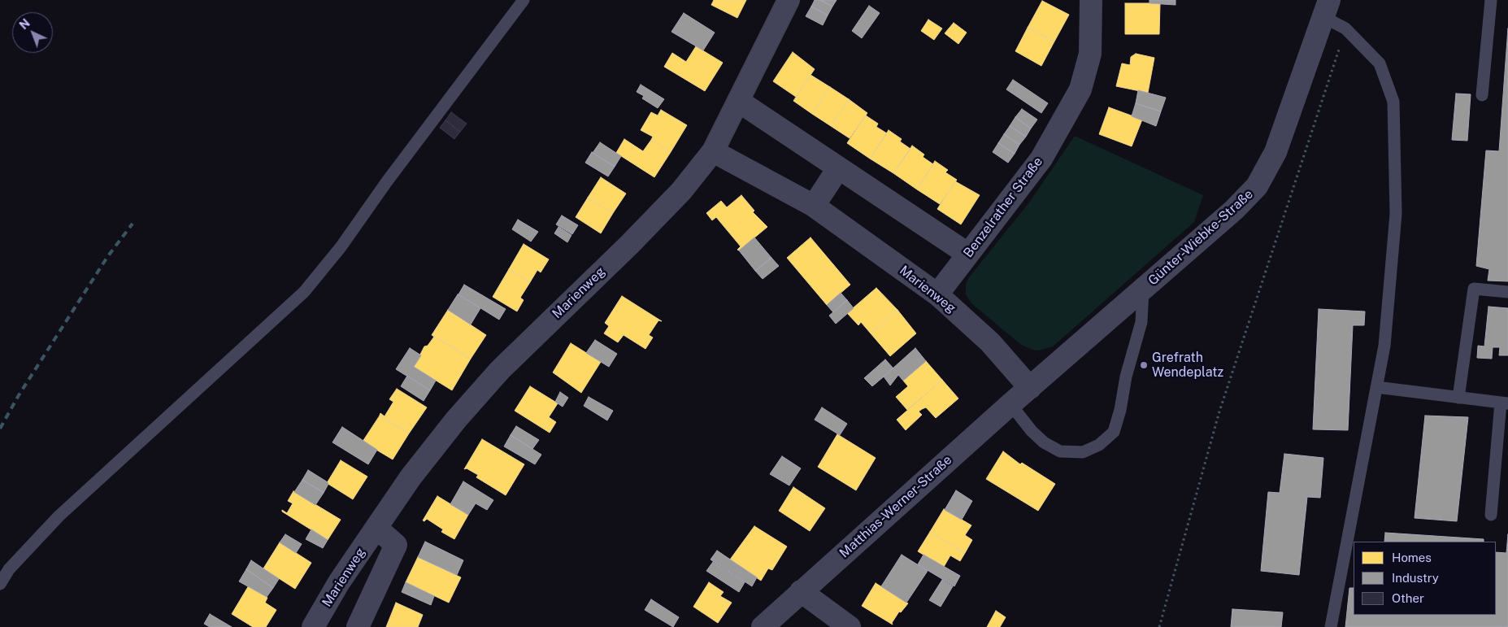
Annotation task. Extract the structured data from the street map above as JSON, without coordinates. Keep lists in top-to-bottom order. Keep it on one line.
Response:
{"streets":{"street":["Benzelrather Straße","Günter-Wiebke-Straße","Marienweg","Matthias-Werner-Straße"]},"crossings":[["Benzelrather Straße","Marienweg"],["Günter-Wiebke-Straße","Marienweg"],["Günter-Wiebke-Straße","Matthias-Werner-Straße"],["Marienweg","Matthias-Werner-Straße"]],"places":["Grefrath Wendeplatz"],"legend":["Homes","Industry","Other"],"north":"top left"}
